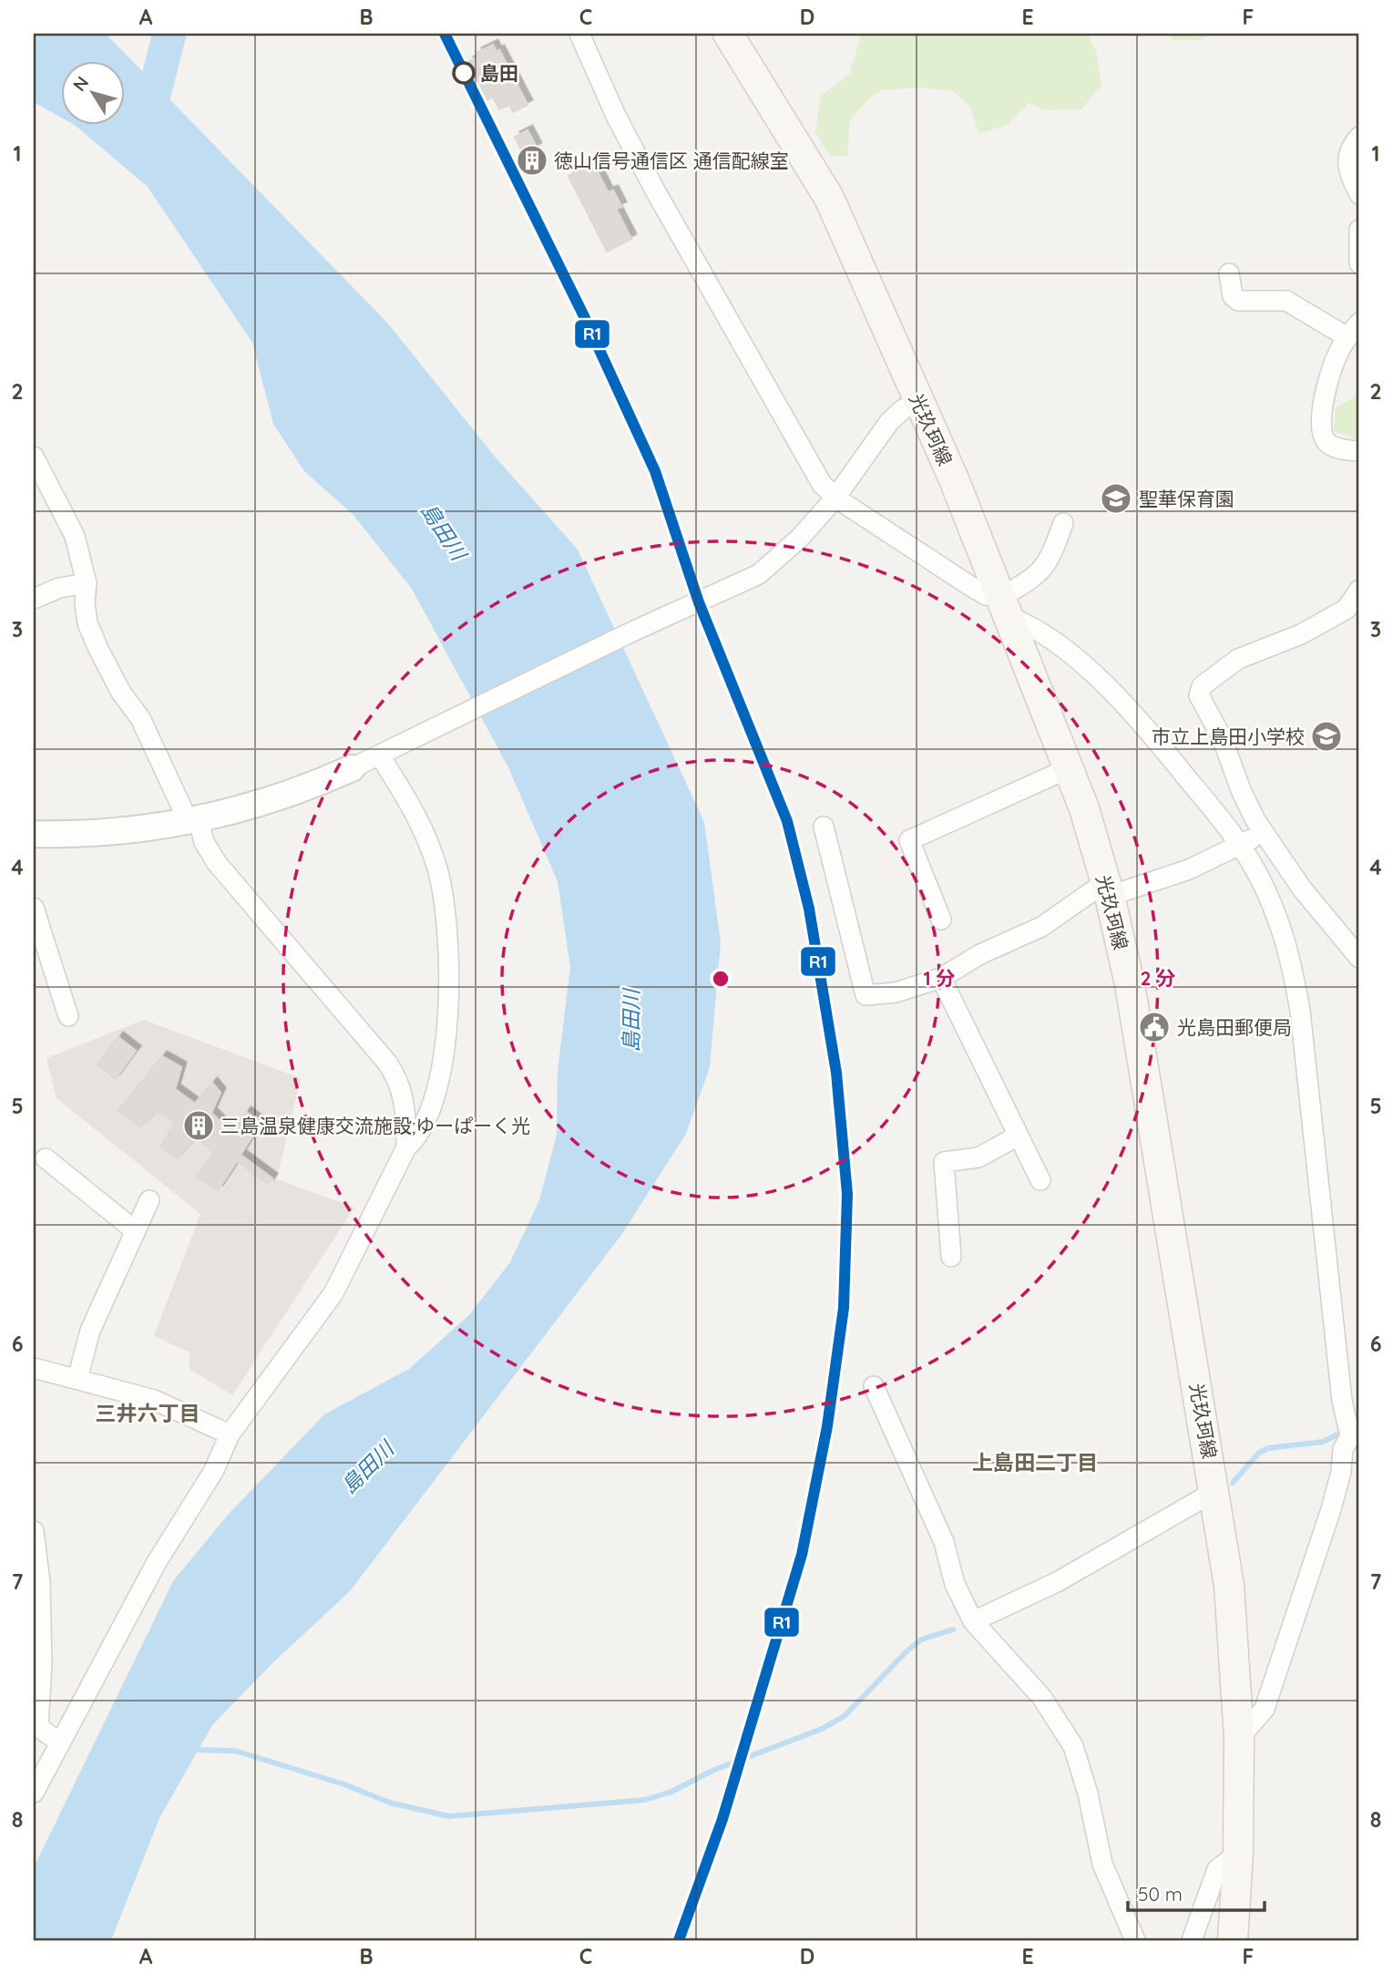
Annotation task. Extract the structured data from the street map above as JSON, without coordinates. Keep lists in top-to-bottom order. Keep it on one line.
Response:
{"streets":{"main road":["光玖珂線"]},"districts":["三井六丁目","上島田二丁目"],"water":["島田川"],"places":{"other":["島田"],"building":["徳山信号通信区 通信配線室","三島温泉健康交流施設;ゆーぱーく光"],"school or university":["聖華保育園","市立上島田小学校"],"public building":["光島田郵便局"]},"lines":["transit line R1"],"scale_bar":"50 m","north":"top left","grid":{"columns":["A","B","C","D","E","F"],"rows":["1","2","3","4","5","6","7","8"]},"rings":["1 分","2 分"]}
